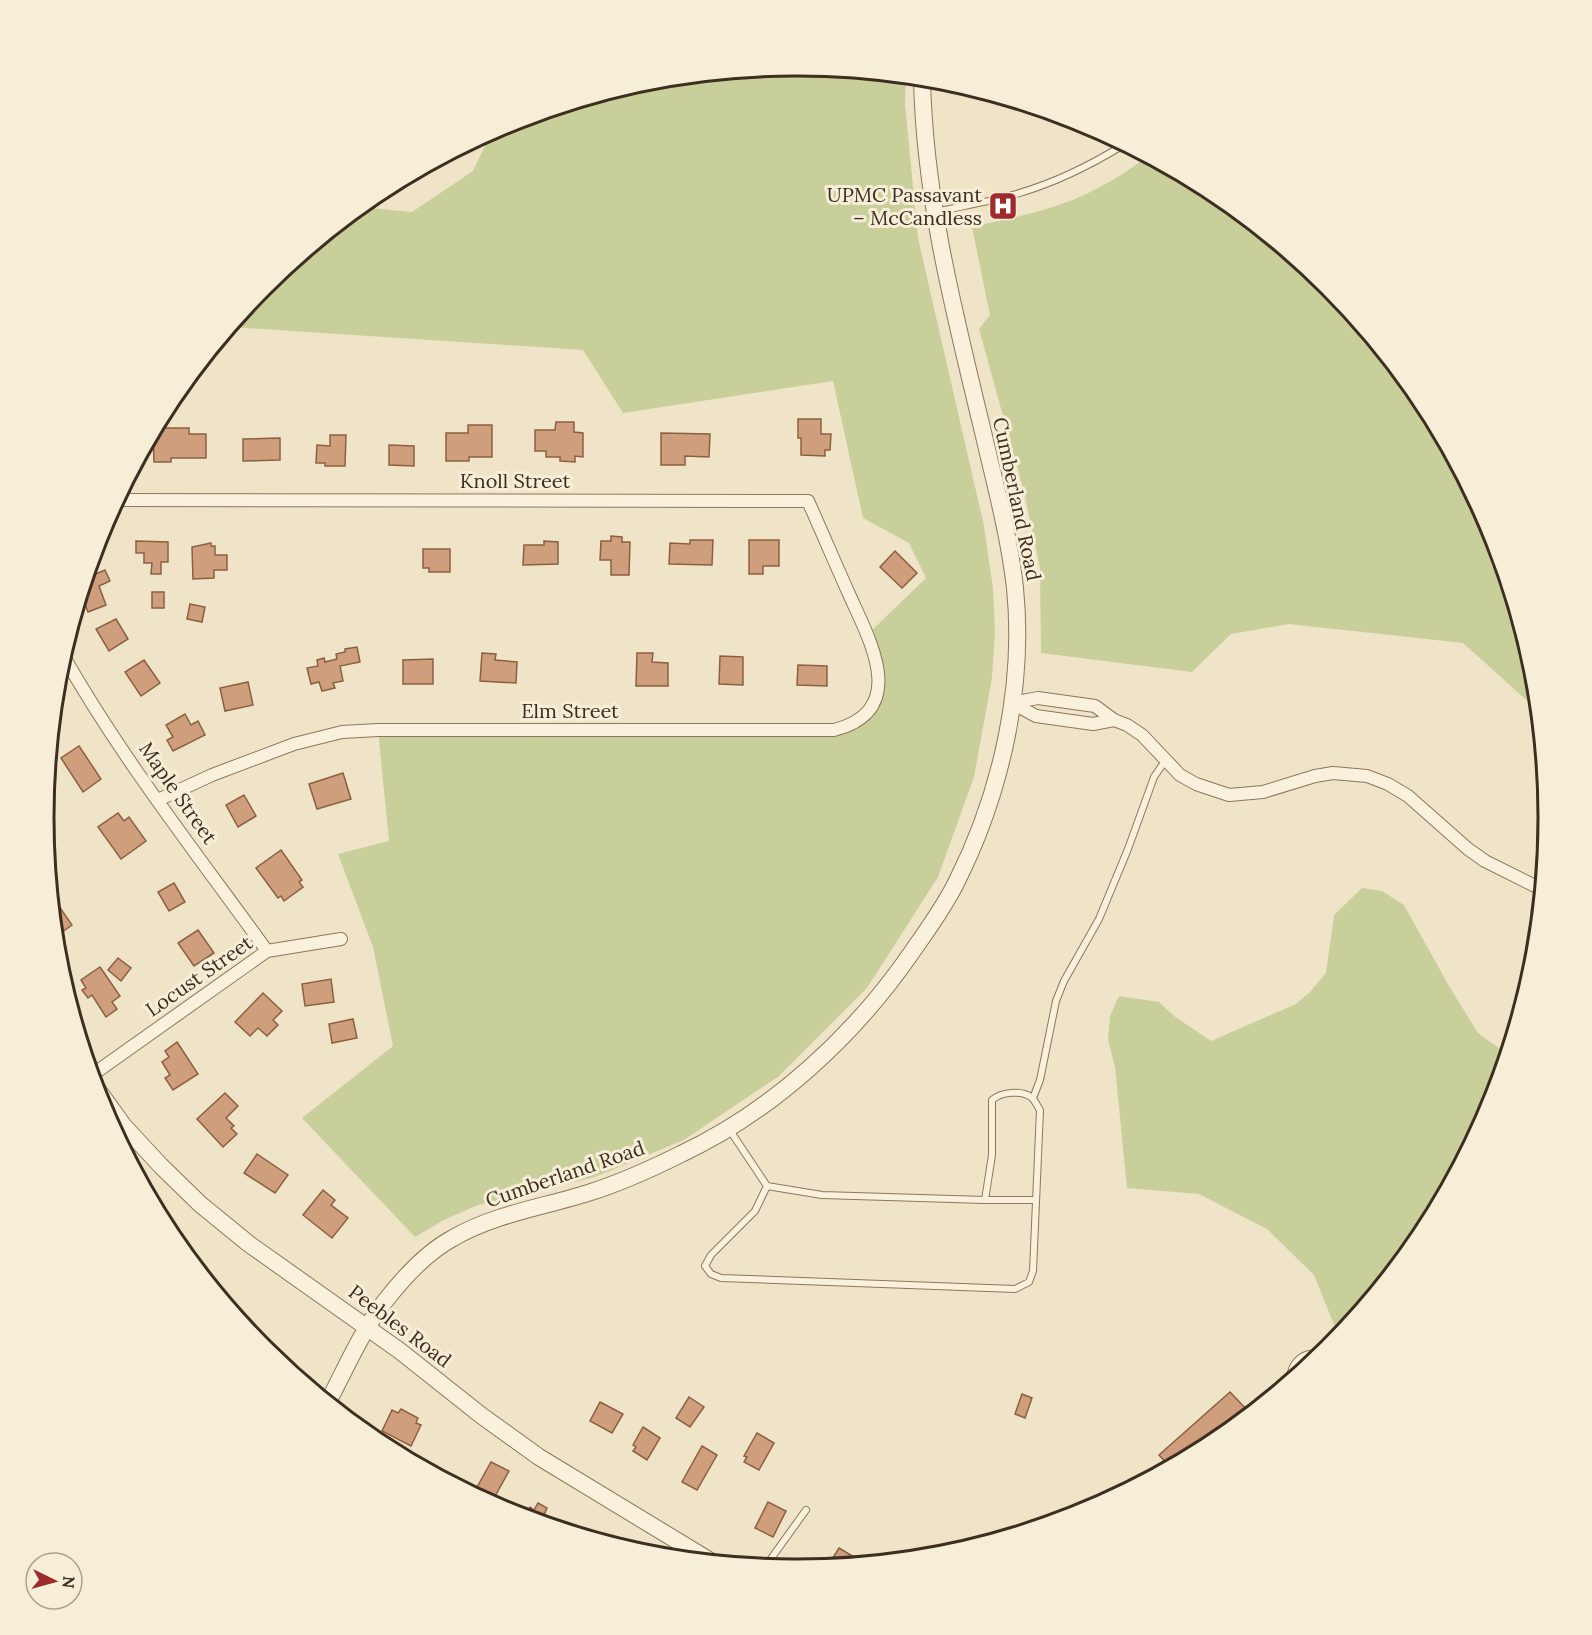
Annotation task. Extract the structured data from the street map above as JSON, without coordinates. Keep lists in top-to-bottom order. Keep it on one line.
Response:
{"streets":{"street":["Knoll Street","Cumberland Road","Elm Street","Maple Street","Locust Street","Peebles Road"]},"crossings":[["Knoll Street","Elm Street"],["Cumberland Road","Peebles Road"],["Elm Street","Maple Street"],["Maple Street","Locust Street"]],"places":{"hospital":["UPMC Passavant – McCandless"]},"north":"right"}
